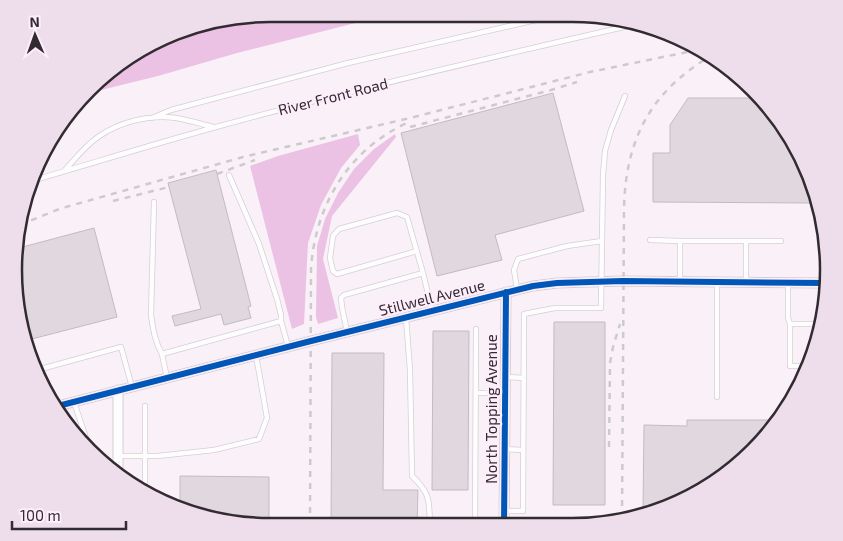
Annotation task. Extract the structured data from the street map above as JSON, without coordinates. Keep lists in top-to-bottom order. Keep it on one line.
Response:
{"streets":{"street":["Stillwell Avenue","North Topping Avenue"],"lane":["River Front Road"]},"crossings":[["Stillwell Avenue","North Topping Avenue"]],"scale_bar":"100 m","north":"top"}
